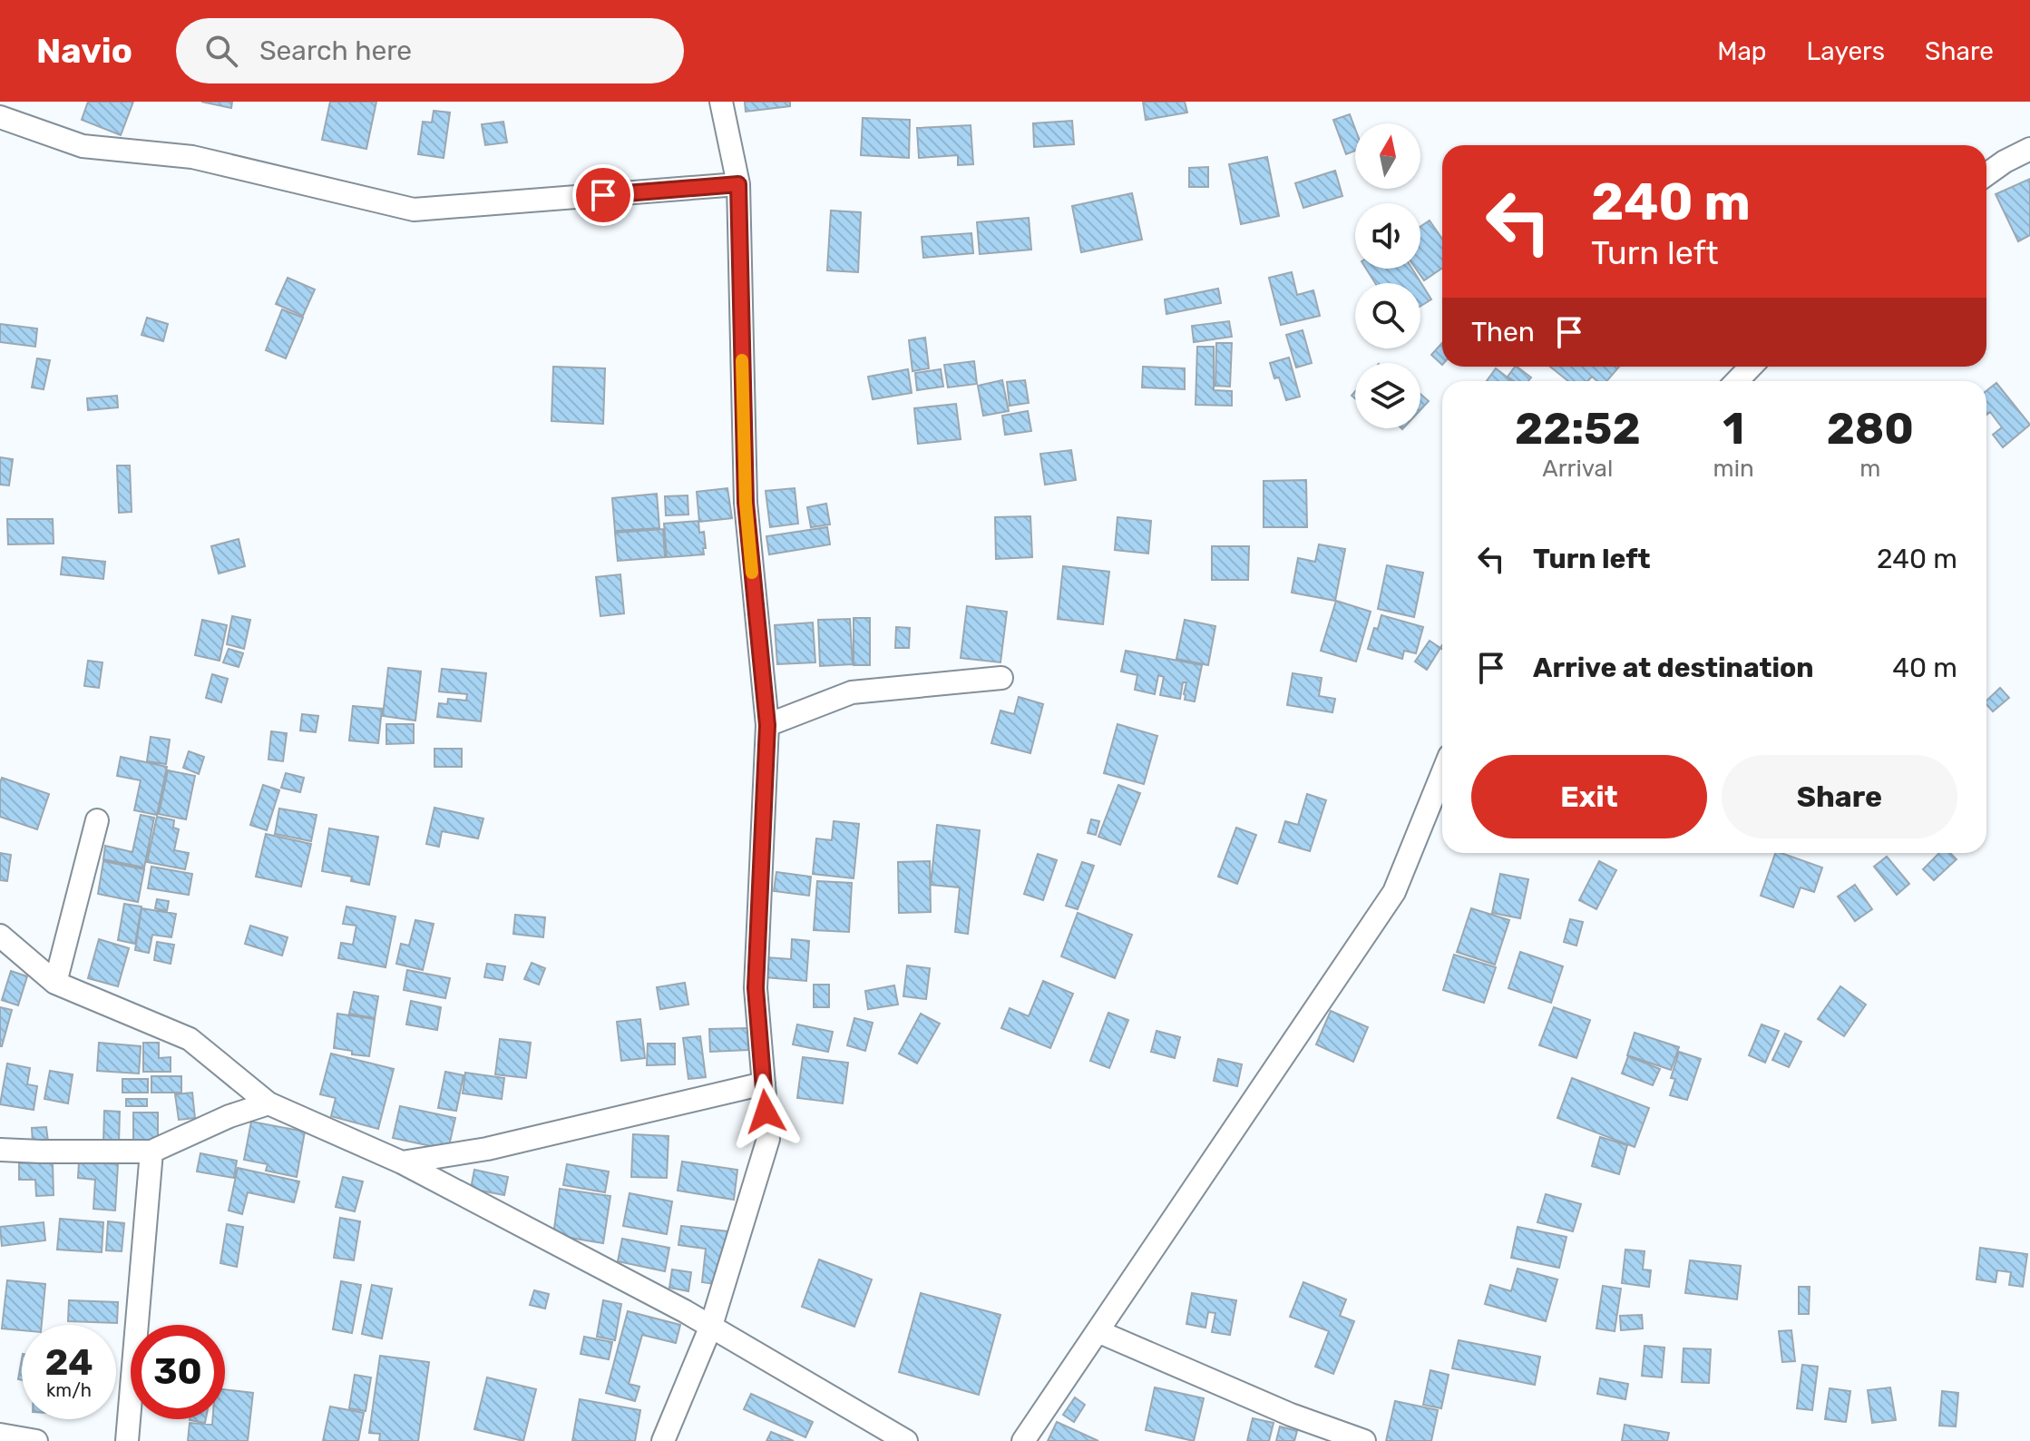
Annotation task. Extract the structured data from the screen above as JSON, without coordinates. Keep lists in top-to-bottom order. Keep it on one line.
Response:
{"north":"top","page":{"header":"Navio","search":"Search here","nav":["Map","Layers","Share"],"turn":["240 m","Turn left"],"then":"Then","eta":["22:52","Arrival","1","min","280","m"],"list":[{"name":"Turn left","value":"240 m"},{"name":"Arrive at destination","value":"40 m"}],"buttons":["Exit","Share"],"speed":"24 km/h","limit":"30"}}
